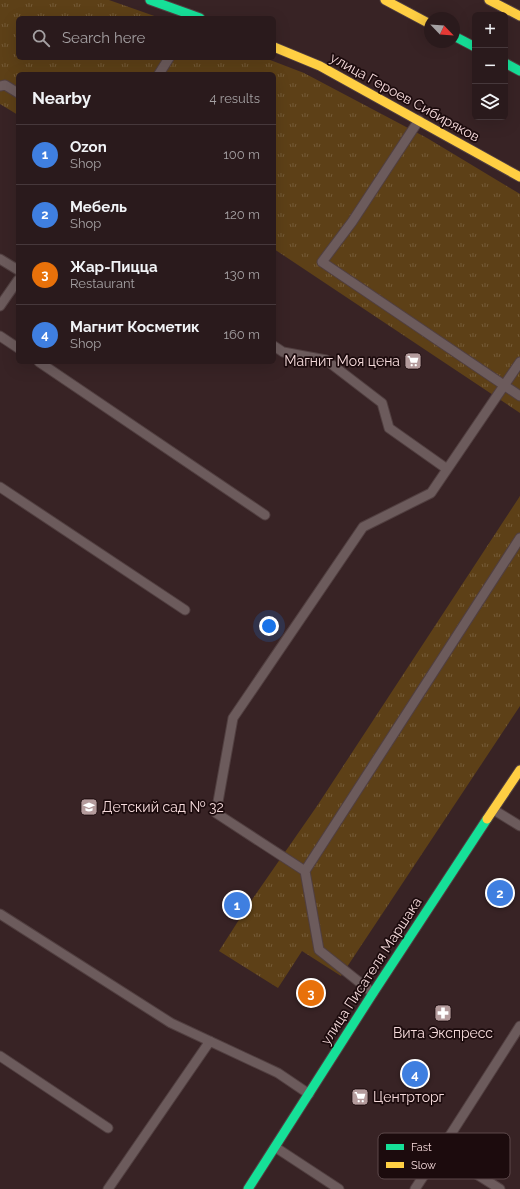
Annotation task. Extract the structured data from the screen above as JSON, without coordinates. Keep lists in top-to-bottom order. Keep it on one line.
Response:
{"streets":{"main road":["улица Героев Сибиряков","улица Писателя Маршака"]},"places":{"supermarket":["Магнит Моя цена","Центрторг"],"school or university":["Детский сад № 32"],"pharmacy":["Вита Экспресс"]},"legend":["Fast","Slow"],"north":"bottom right","page":{"map_buttons":["+","−"],"search":"Search here","heading":["Nearby","4 results"],"list":[{"mark":"1","name":"Ozon","note":"Shop","value":"100 m"},{"mark":"2","name":"Мебель","note":"Shop","value":"120 m"},{"mark":"3","name":"Жар-Пицца","note":"Restaurant","value":"130 m"},{"mark":"4","name":"Магнит Косметик","note":"Shop","value":"160 m"}],"pins":["2","1","3","4"]}}
